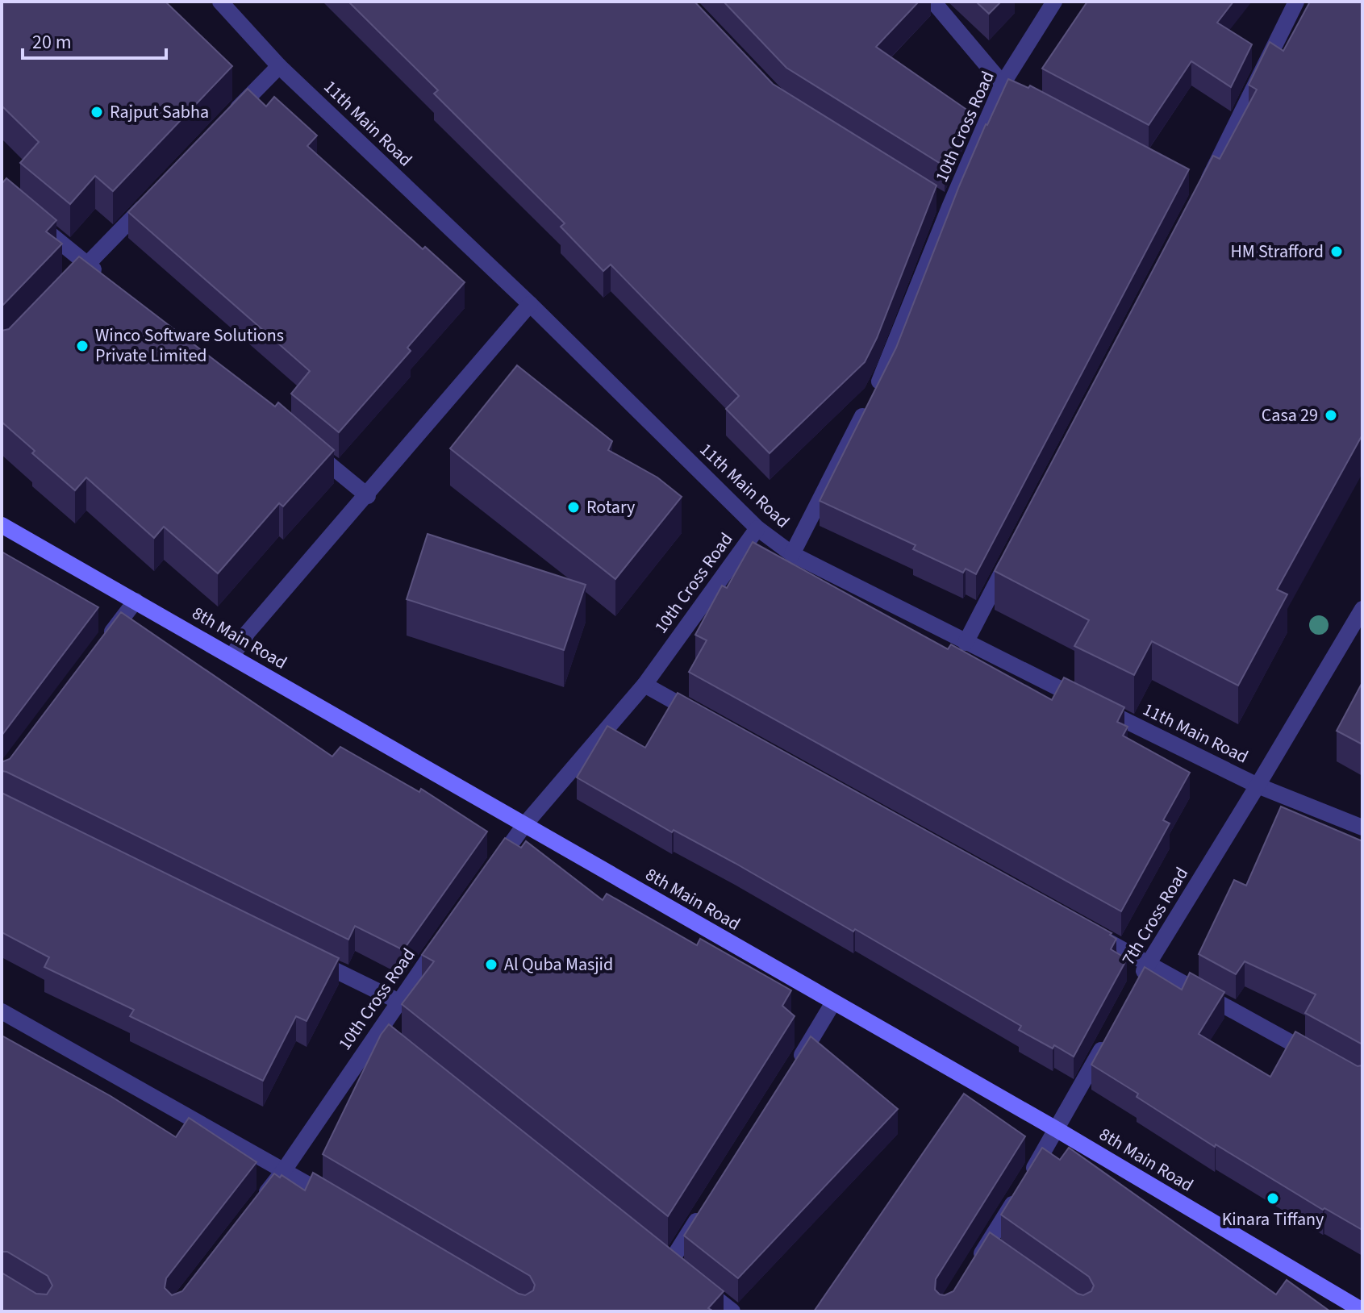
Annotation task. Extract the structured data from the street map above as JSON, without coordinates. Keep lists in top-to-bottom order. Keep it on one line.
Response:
{"streets":{"street":["11th Main Road","10th Cross Road","8th Main Road","7th Cross Road"]},"crossings":[["11th Main Road","10th Cross Road"],["11th Main Road","7th Cross Road"],["10th Cross Road","8th Main Road"]],"places":["Rajput Sabha","HM Strafford","Winco Software Solutions Private Limited","Casa 29","Rotary","Al Quba Masjid","Kinara Tiffany"],"scale_bar":"20 m"}
